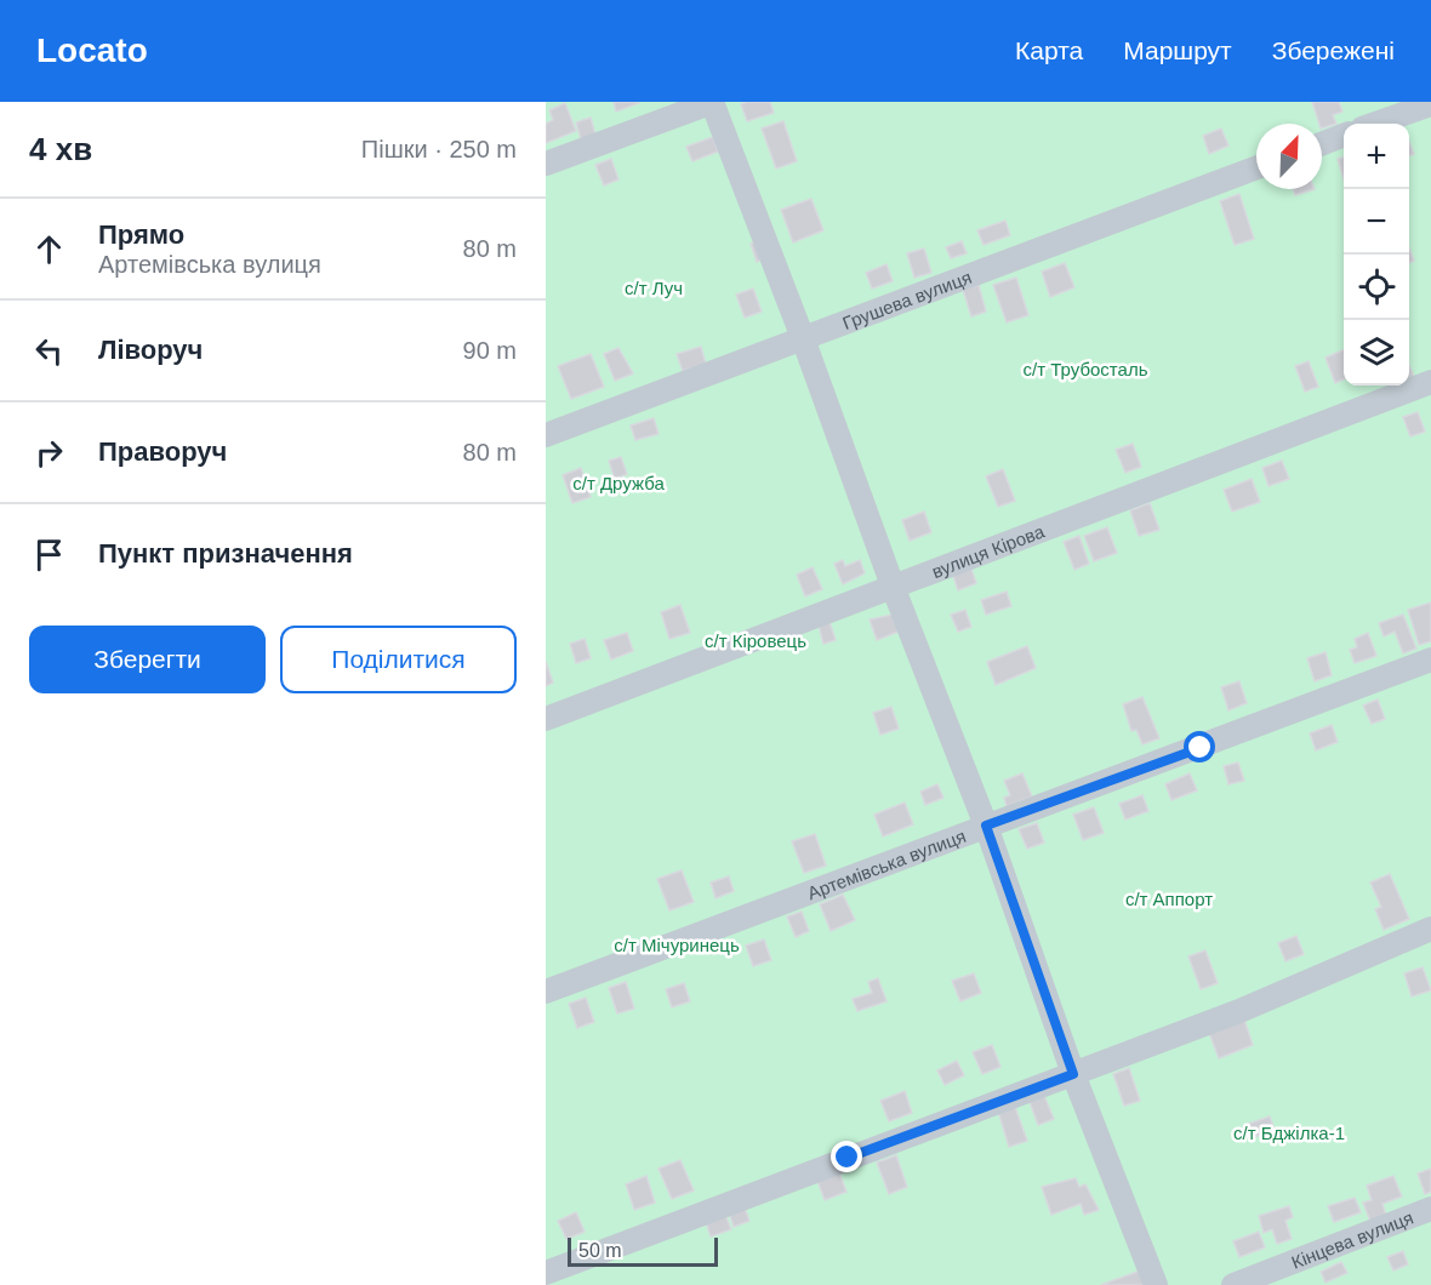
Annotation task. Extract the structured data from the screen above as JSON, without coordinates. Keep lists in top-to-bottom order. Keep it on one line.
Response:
{"streets":{"street":["Грушева вулиця","вулиця Кірова","Артемівська вулиця","Кінцева вулиця"]},"parks":["с/т Луч","с/т Трубосталь","с/т Дружба","с/т Кіровець","с/т Аппорт","с/т Мічуринець","с/т Бджілка-1"],"scale_bar":"50 m","north":"top right","page":{"header":"Locato","nav":["Карта","Маршрут","Збережені"],"heading":["4 хв","Пішки · 250 m"],"map_buttons":["+","−"],"list":[["Прямо","Артемівська вулиця","80 m"],["Ліворуч","90 m"],["Праворуч","80 m"],"Пункт призначення"],"buttons":["Зберегти","Поділитися"],"scale":"50 m"}}
